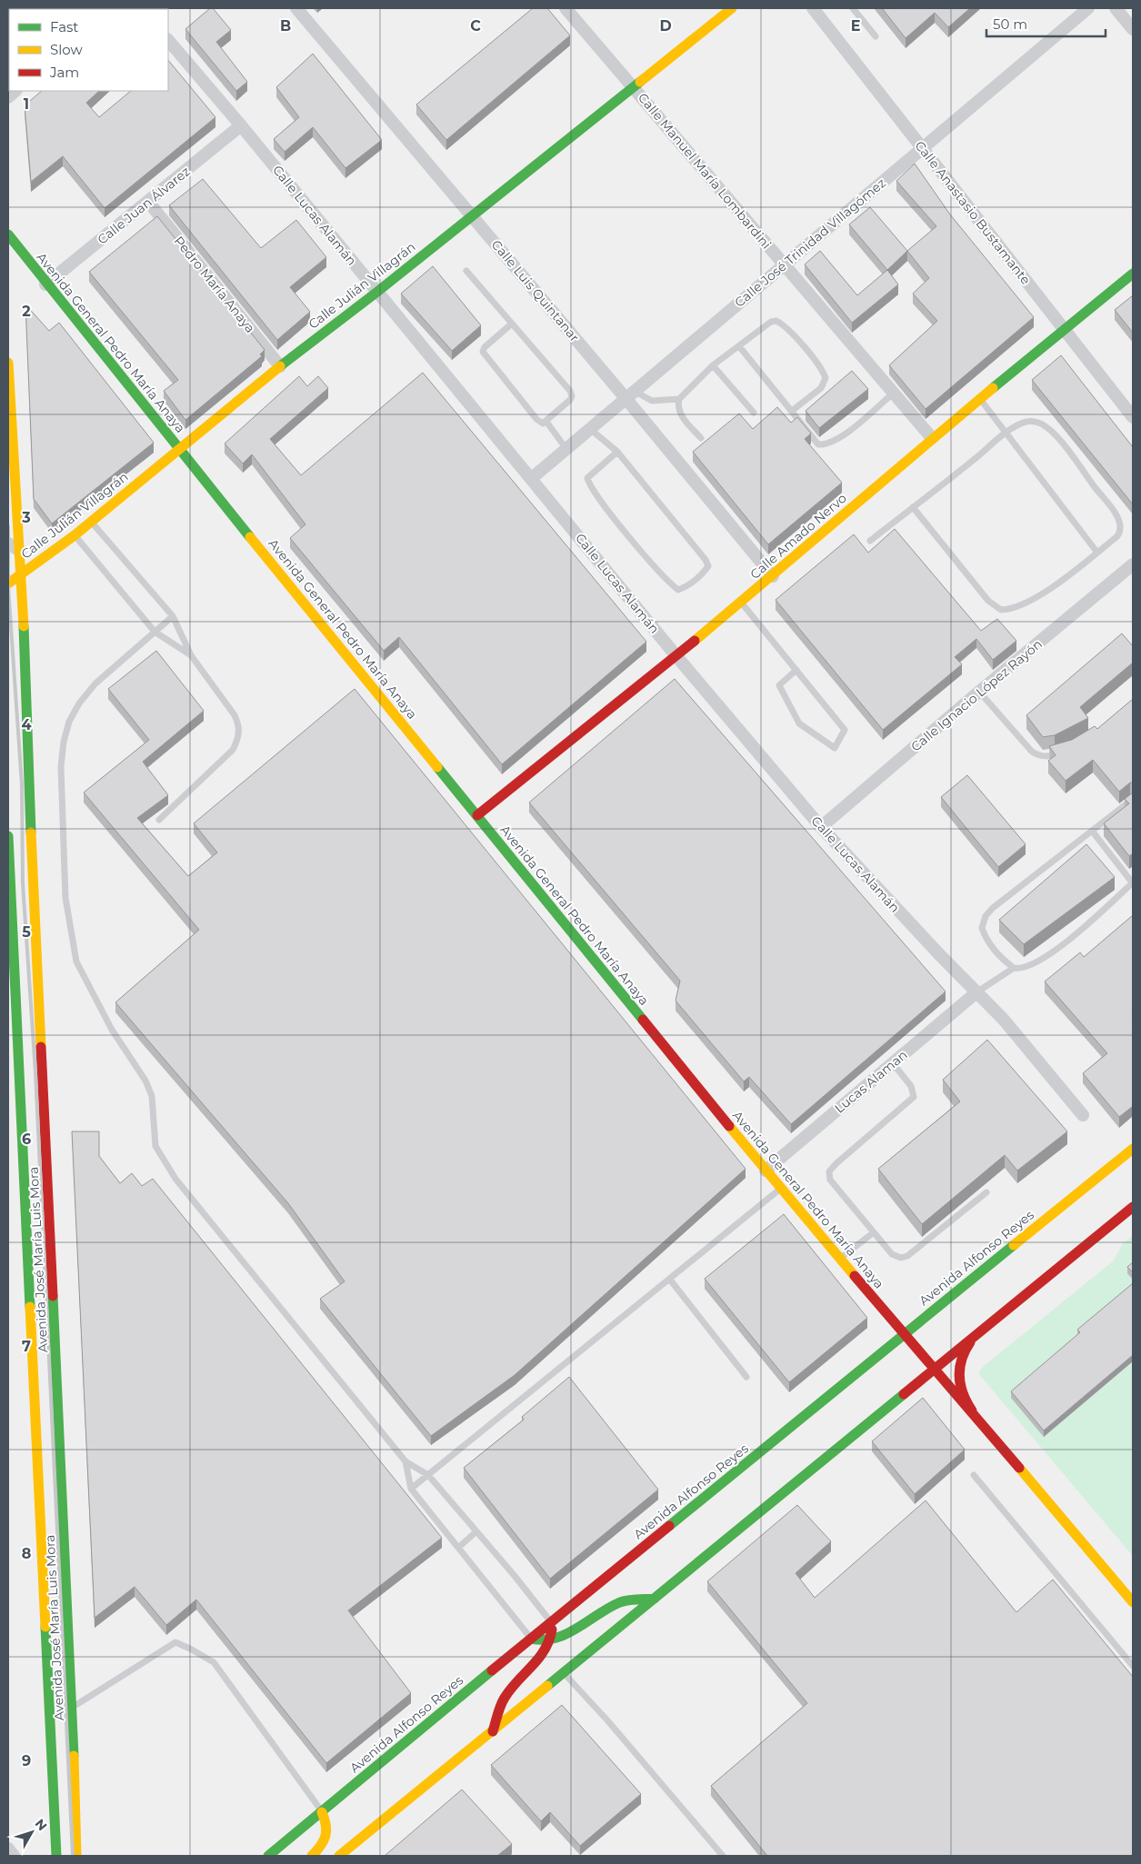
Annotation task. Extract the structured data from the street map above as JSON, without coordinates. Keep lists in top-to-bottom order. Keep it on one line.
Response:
{"streets":{"main road":["Calle Julián Villagrán","Avenida General Pedro María Anaya","Calle Amado Nervo","Avenida Alfonso Reyes","Avenida José María Luis Mora"],"street":["Calle Manuel María Lombardini","Calle Juan Álvarez","Calle Anastasio Bustamante","Calle Lucas Alamán","Calle José Trinidad Villagómez","Pedro María Anaya","Calle Luis Quintanar","Calle Ignacio López Rayón","Lucas Alaman"]},"crossings":[["Calle Manuel María Lombardini","Calle José Trinidad Villagómez"],["Calle Manuel María Lombardini","Calle Julián Villagrán"],["Calle Manuel María Lombardini","Calle Amado Nervo"],["Calle Juan Álvarez","Calle Lucas Alamán"],["Calle Juan Álvarez","Pedro María Anaya"],["Calle Juan Álvarez","Avenida General Pedro María Anaya"],["Calle Anastasio Bustamante","Calle José Trinidad Villagómez"],["Calle Anastasio Bustamante","Calle Amado Nervo"],["Calle Lucas Alamán","Calle José Trinidad Villagómez"],["Calle Lucas Alamán","Calle Julián Villagrán"],["Calle Lucas Alamán","Calle Amado Nervo"],["Calle Lucas Alamán","Calle Ignacio López Rayón"],["Calle Lucas Alamán","Lucas Alaman"],["Calle José Trinidad Villagómez","Calle Luis Quintanar"],["Pedro María Anaya","Calle Julián Villagrán"],["Calle Julián Villagrán","Calle Luis Quintanar"],["Calle Julián Villagrán","Avenida General Pedro María Anaya"],["Calle Julián Villagrán","Avenida José María Luis Mora"],["Calle Luis Quintanar","Calle Amado Nervo"],["Avenida General Pedro María Anaya","Calle Amado Nervo"],["Avenida General Pedro María Anaya","Lucas Alaman"],["Avenida General Pedro María Anaya","Avenida Alfonso Reyes"]],"legend":["Fast","Slow","Jam"],"scale_bar":"50 m","north":"top right","grid":{"columns":["B","C","D","E"],"rows":["1","2","3","4","5","6","7","8","9"]}}
